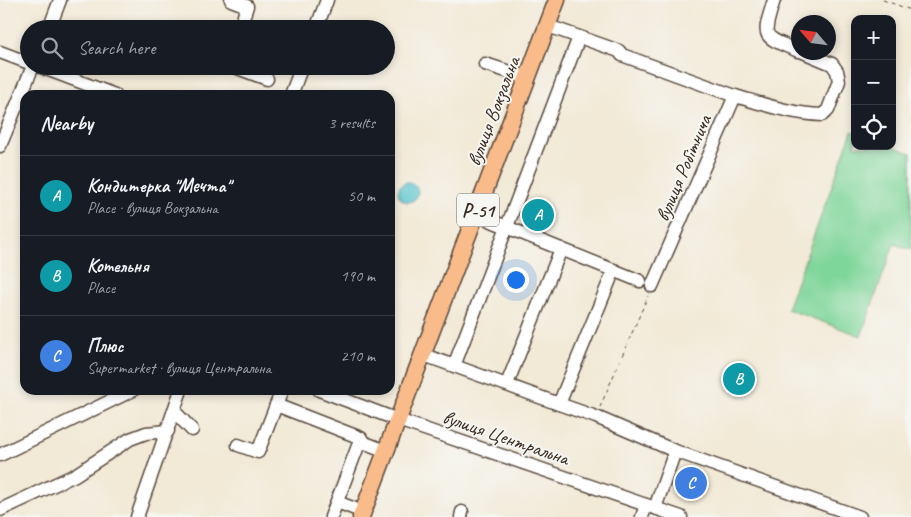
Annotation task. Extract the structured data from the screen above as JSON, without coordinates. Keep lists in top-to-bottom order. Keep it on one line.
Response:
{"streets":{"main road":["вулиця Вокзальна","Р-51"],"street":["вулиця Робітнича","вулиця Центральна"]},"crossings":[["вулиця Вокзальна","вулиця Центральна"]],"north":"top left","page":{"map_buttons":["+","−"],"search":"Search here","heading":["Nearby","3 results"],"list":[{"mark":"A","name":"Кондитерка \"Мечта\"","note":"Place · вулиця Вокзальна","value":"50 m"},{"mark":"B","name":"Котельня","note":"Place","value":"190 m"},{"mark":"C","name":"Плюс","note":"Supermarket · вулиця Центральна","value":"210 m"}],"pins":["A","B","C"]}}
